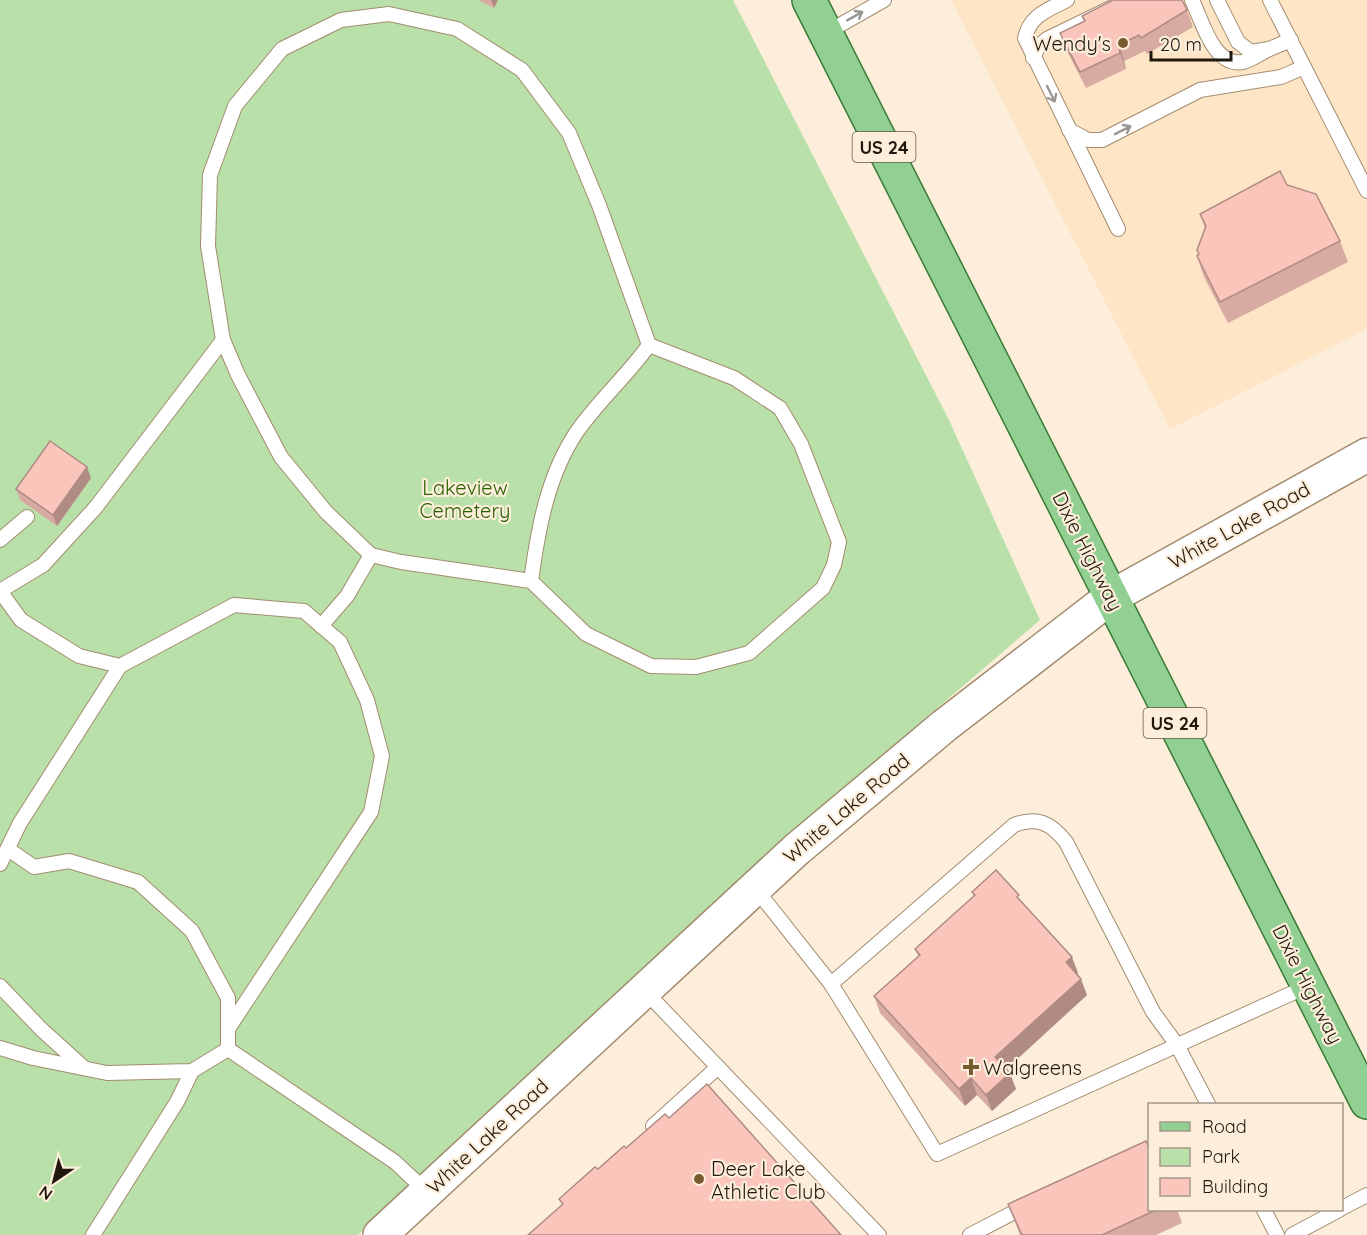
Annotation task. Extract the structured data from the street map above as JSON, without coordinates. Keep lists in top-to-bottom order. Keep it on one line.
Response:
{"streets":{"main road":["US 24","Dixie Highway"],"street":["White Lake Road"]},"crossings":[["White Lake Road","Dixie Highway"]],"parks":["Lakeview Cemetery"],"places":{"other":["Wendy's","Deer Lake Athletic Club"],"health":["Walgreens"]},"legend":["Road","Park","Building"],"scale_bar":"20 m","north":"bottom left"}
